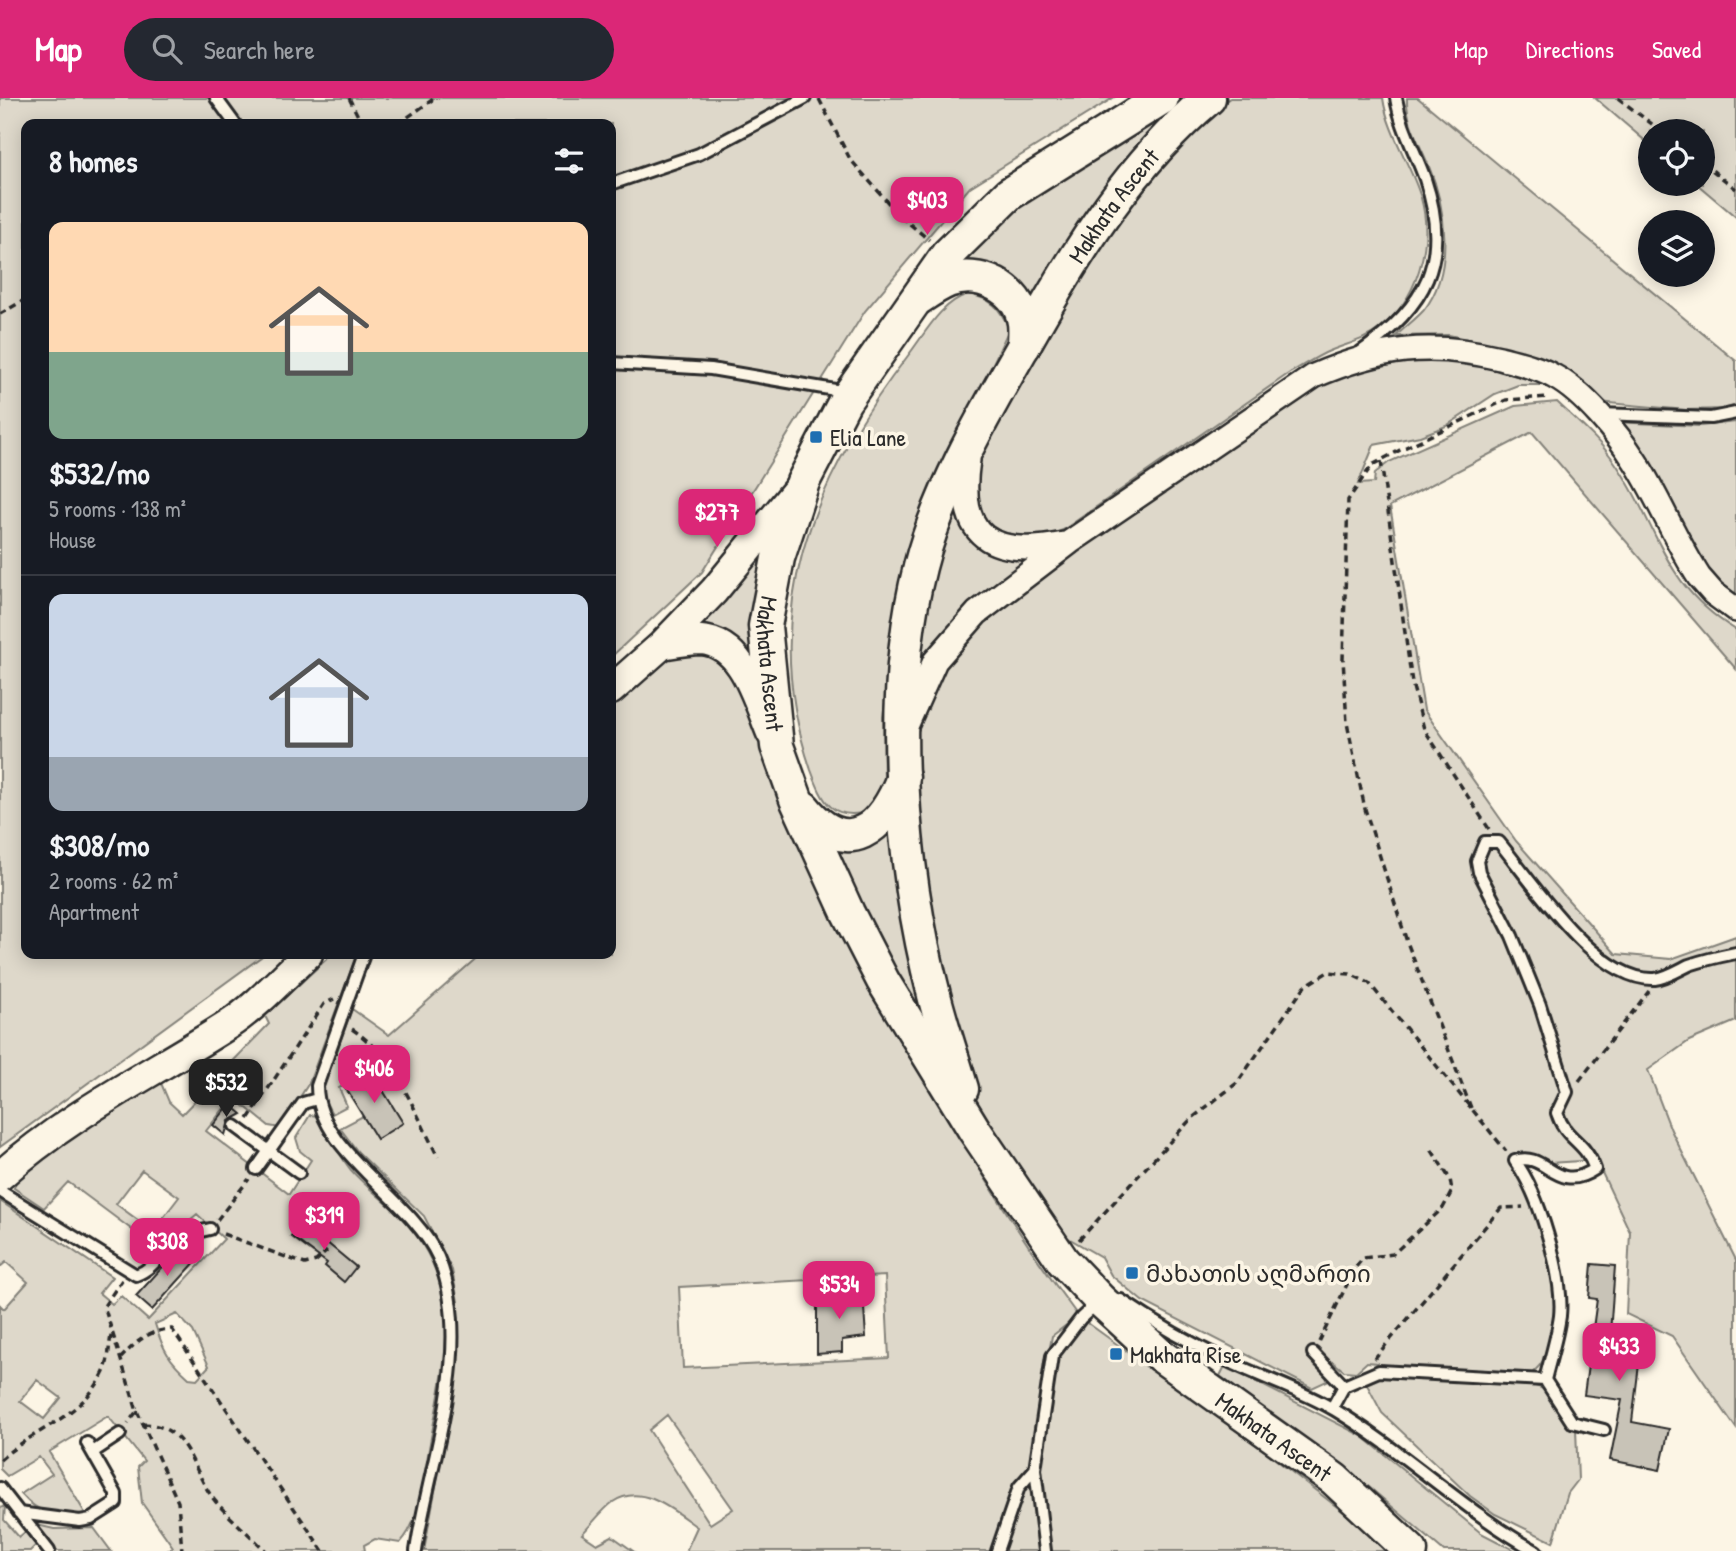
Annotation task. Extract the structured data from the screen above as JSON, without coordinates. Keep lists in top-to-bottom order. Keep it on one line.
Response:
{"streets":{"main road":["Makhata Ascent"]},"places":{"transit":["Elia Lane","მახათის აღმართი","Makhata Rise"]},"page":{"header":"Map","search":"Search here","nav":["Map","Directions","Saved"],"heading":"8 homes","price":["$403","$277","$406","$532","$319","$308","$534","$433"],"list":[{"name":"$532/mo","note":"5 rooms · 138 m² · House"},{"name":"$308/mo","note":"2 rooms · 62 m² · Apartment"}]}}
